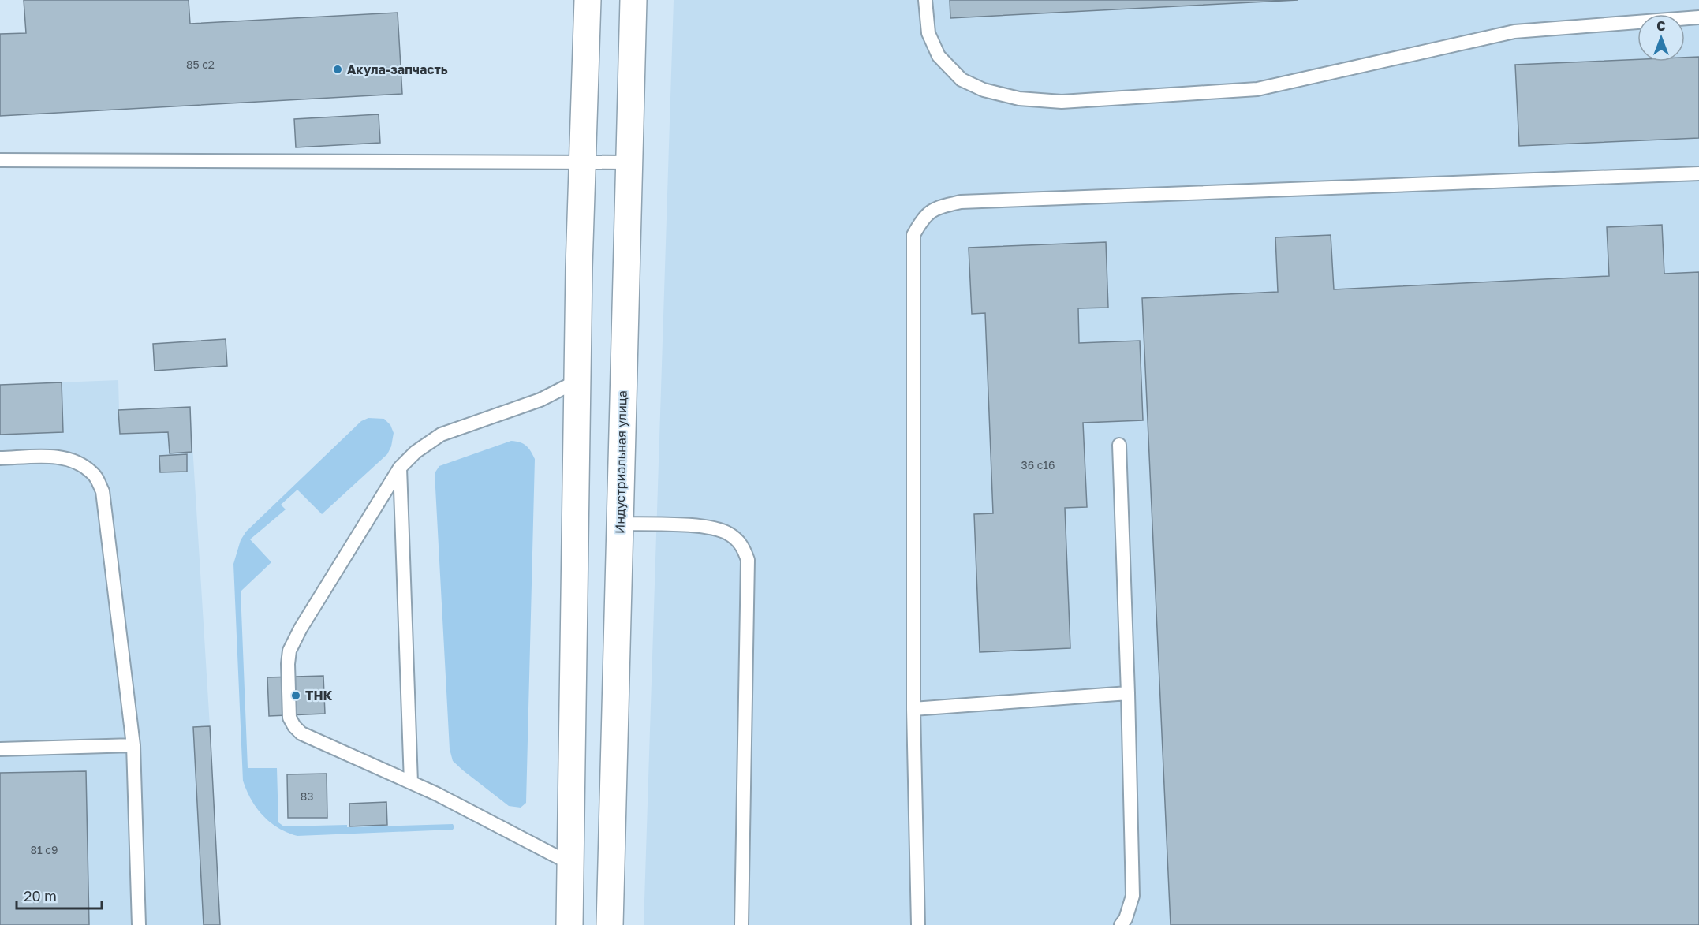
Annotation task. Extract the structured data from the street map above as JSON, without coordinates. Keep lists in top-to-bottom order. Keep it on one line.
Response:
{"streets":{"main road":["Индустриальная улица"]},"places":["Акула-запчасть","ТНК"],"house_numbers":["85 с2","36 с16","83","81 с9"],"scale_bar":"20 m","north":"top"}
